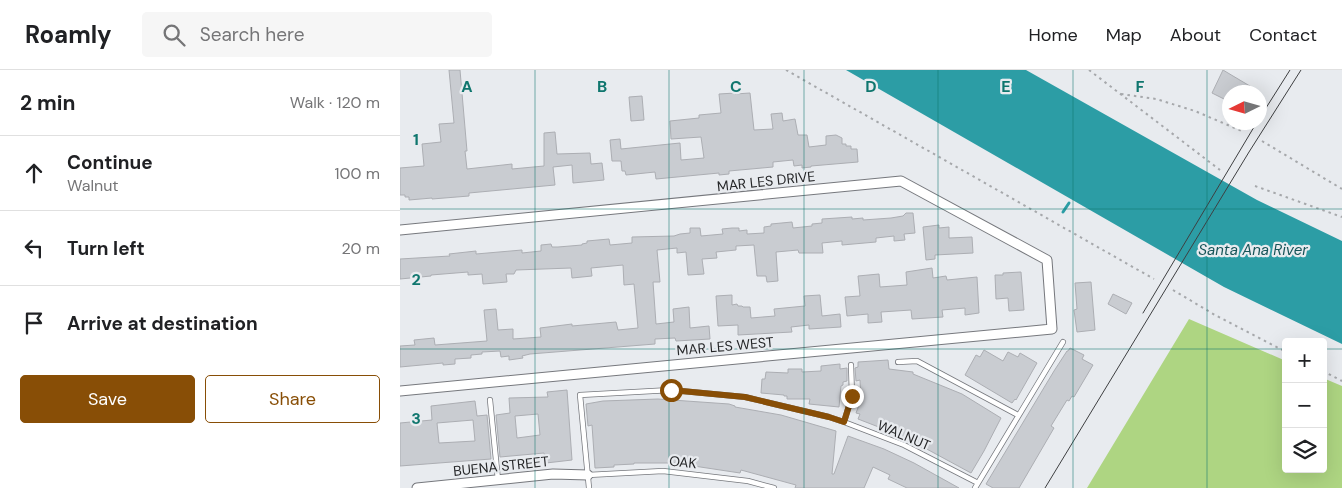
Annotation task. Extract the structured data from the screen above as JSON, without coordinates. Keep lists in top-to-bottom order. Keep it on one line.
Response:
{"streets":{"street":["MAR LES DRIVE","MAR LES WEST","BUENA STREET"],"lane":["WALNUT","OAK"]},"crossings":[["MAR LES DRIVE","MAR LES WEST"],["WALNUT","OAK"],["WALNUT","BUENA STREET"],["OAK","BUENA STREET"]],"water":["Santa Ana River"],"north":"left","page":{"header":"Roamly","search":"Search here","nav":["Home","Map","About","Contact"],"heading":["2 min","Walk · 120 m"],"list":[["Continue","Walnut","100 m"],["Turn left","20 m"],"Arrive at destination"],"map_buttons":["+","−"],"buttons":["Save","Share"]},"grid":{"columns":["A","B","C","D","E","F"],"rows":["1","2","3"]}}
